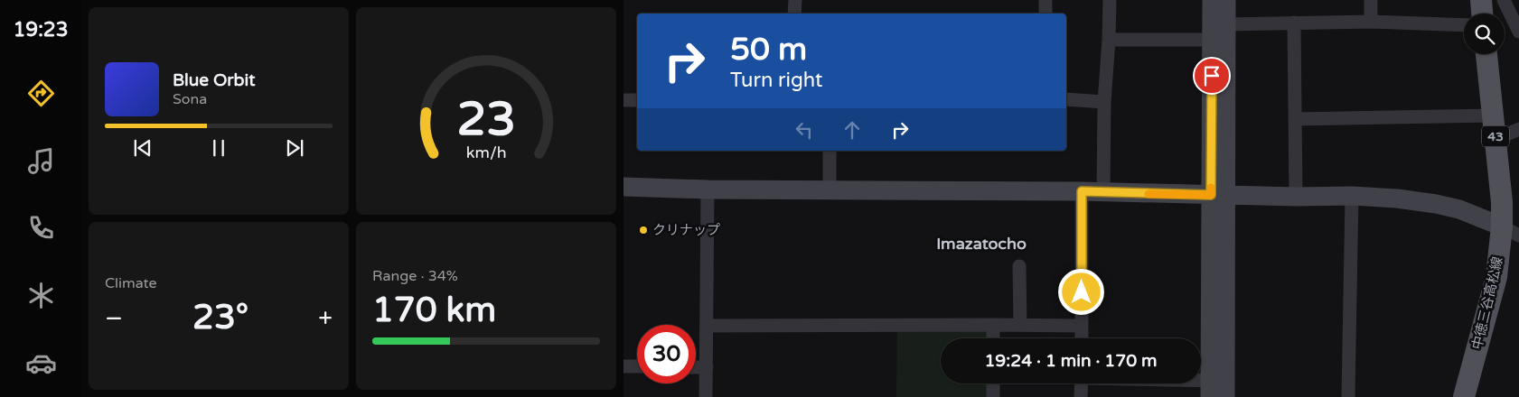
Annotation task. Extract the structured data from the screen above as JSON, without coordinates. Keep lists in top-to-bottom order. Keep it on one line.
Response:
{"streets":{"main road":["43","中徳三谷高松線"]},"districts":["Imazatocho"],"places":["クリナップ"],"page":{"tabs":"19:23","turn":["50 m","Turn right"],"song":["Blue Orbit","Sona"],"tile":["Climate",["Range · 34%","170 km"]],"heat":["−","23°","+"],"limit":"30","trip":"19:24 · 1 min · 170 m","gauge":["23","km/h"]}}
